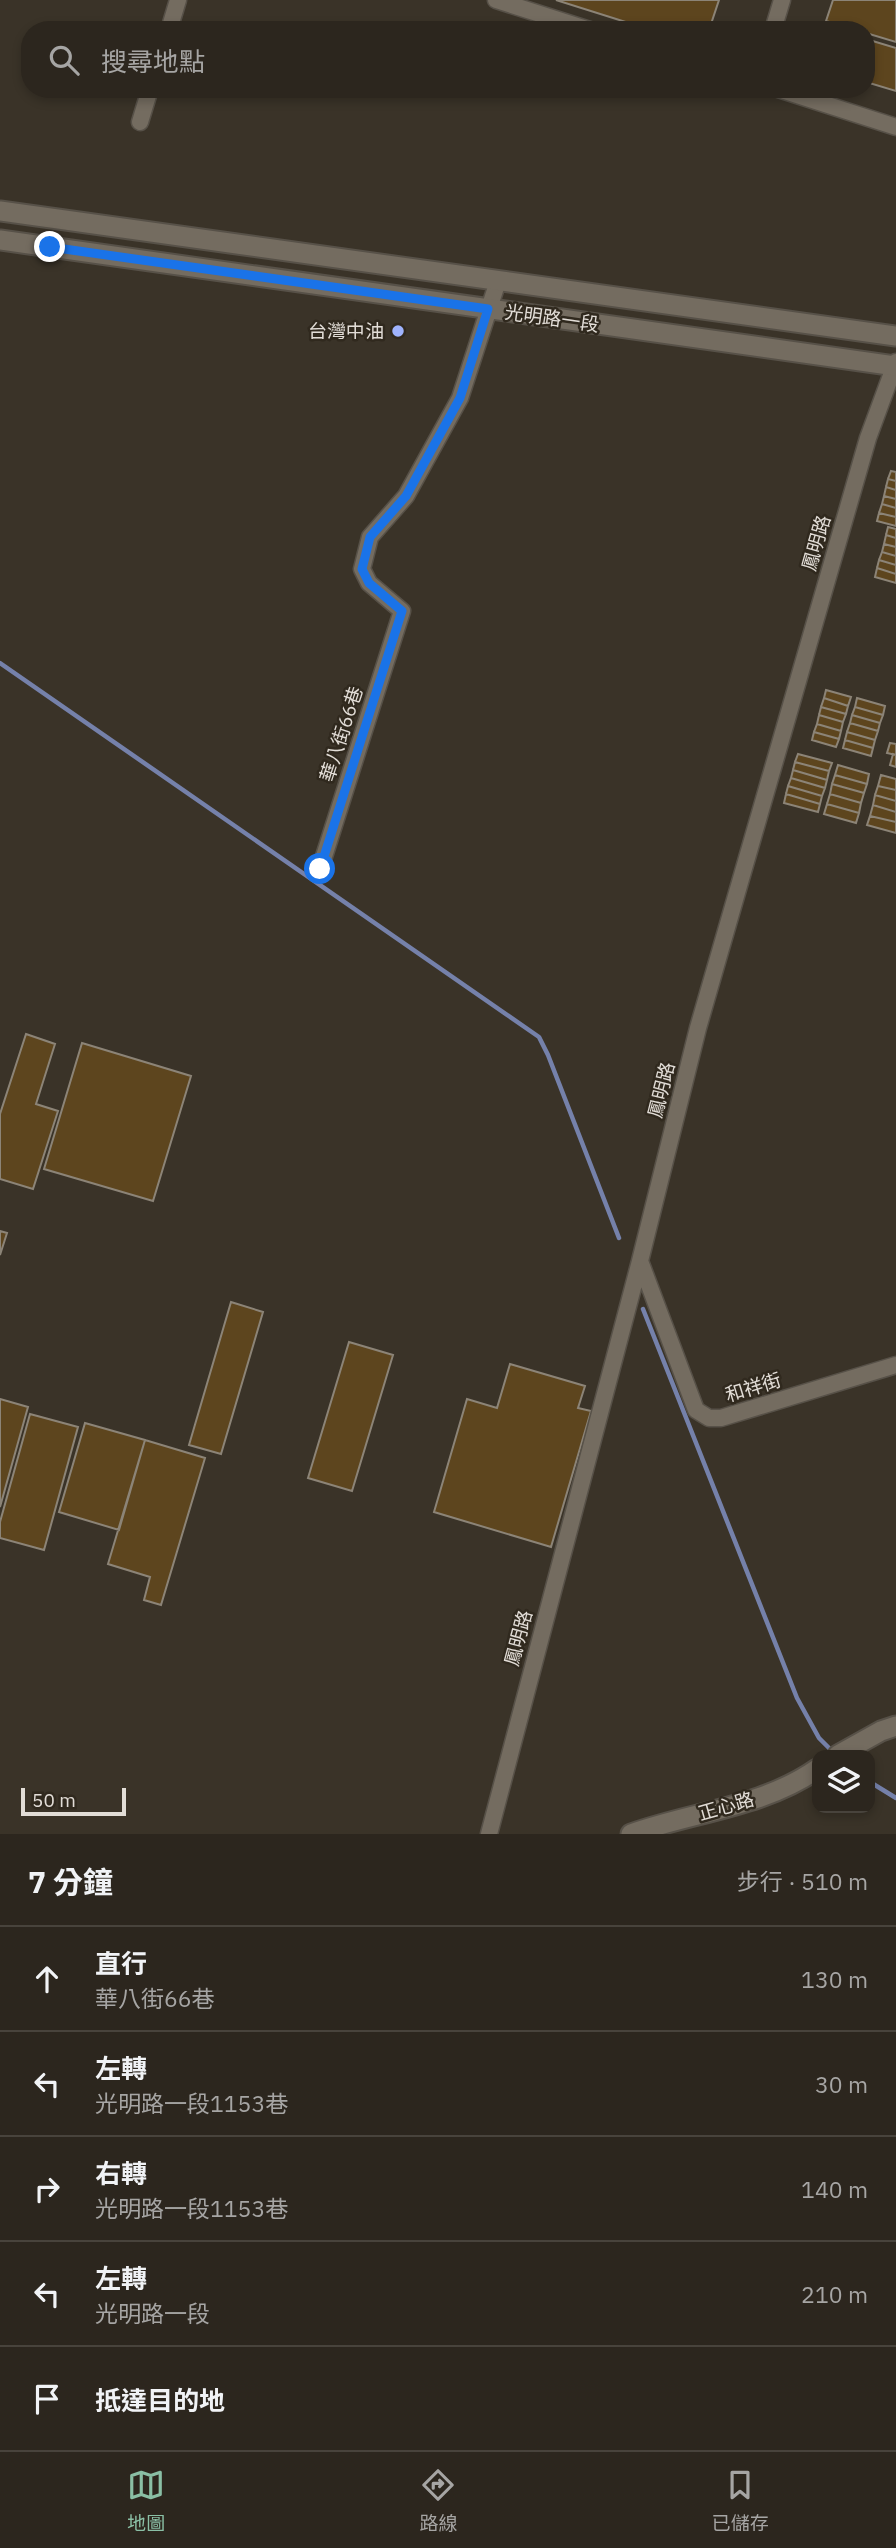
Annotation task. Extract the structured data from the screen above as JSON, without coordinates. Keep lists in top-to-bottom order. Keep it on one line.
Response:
{"streets":{"street":["光明路一段","鳳明路","華八街66巷","和祥街","正心路"]},"crossings":[["光明路一段","鳳明路"],["光明路一段","華八街66巷"],["鳳明路","和祥街"]],"places":["台灣中油"],"scale_bar":"50 m","page":{"search":"搜尋地點","scale":"50 m","heading":["7 分鐘","步行 · 510 m"],"list":[["直行","華八街66巷","130 m"],["左轉","光明路一段1153巷","30 m"],["右轉","光明路一段1153巷","140 m"],["左轉","光明路一段","210 m"],"抵達目的地"],"nav":["地圖","路線","已儲存"]}}
